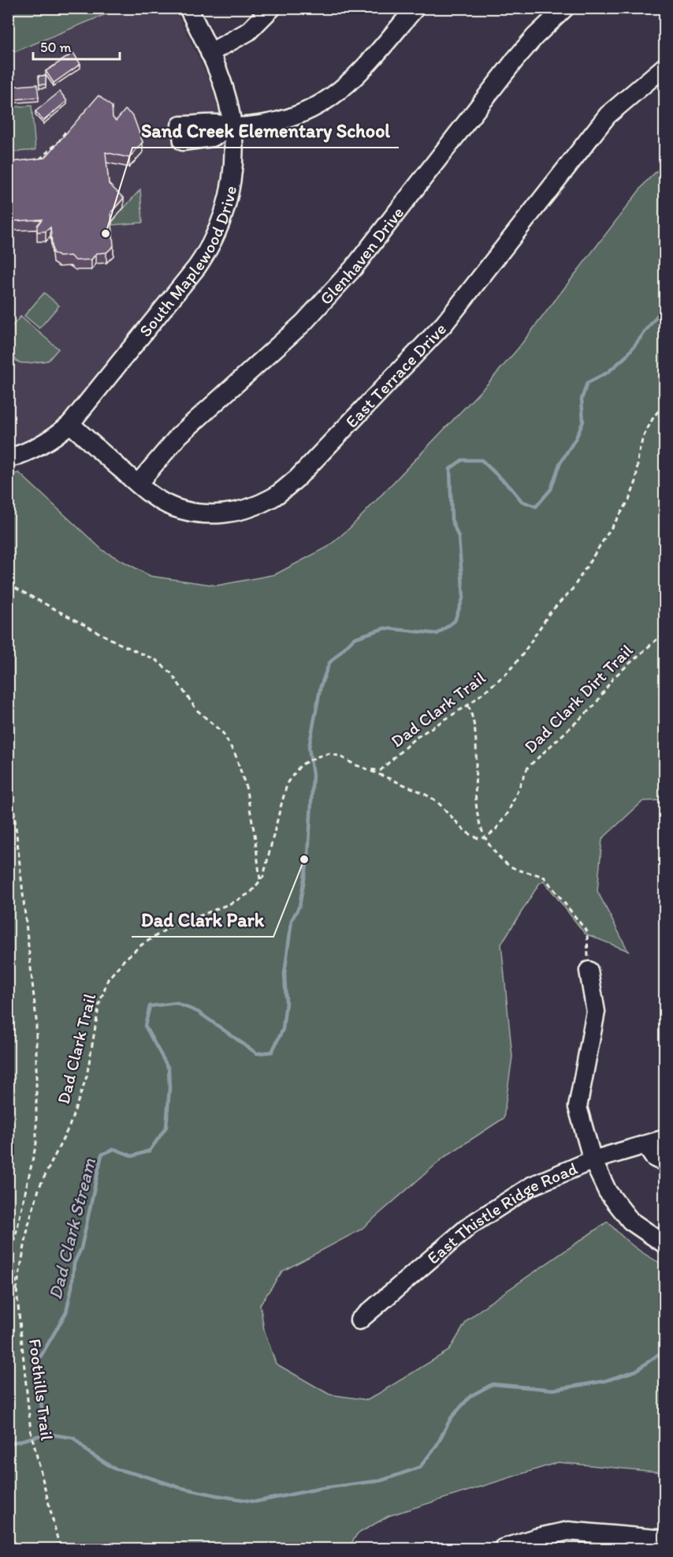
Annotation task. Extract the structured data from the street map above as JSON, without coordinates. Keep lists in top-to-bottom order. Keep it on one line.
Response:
{"streets":{"street":["Glenhaven Drive","South Maplewood Drive","East Terrace Drive","East Thistle Ridge Road"],"path":["Dad Clark Dirt Trail","Dad Clark Trail","Foothills Trail"]},"crossings":[["Glenhaven Drive","East Terrace Drive"],["South Maplewood Drive","East Terrace Drive"],["Dad Clark Trail","Foothills Trail"]],"water":["Dad Clark Stream"],"places":["Sand Creek Elementary School","Dad Clark Park"],"scale_bar":"50 m"}
